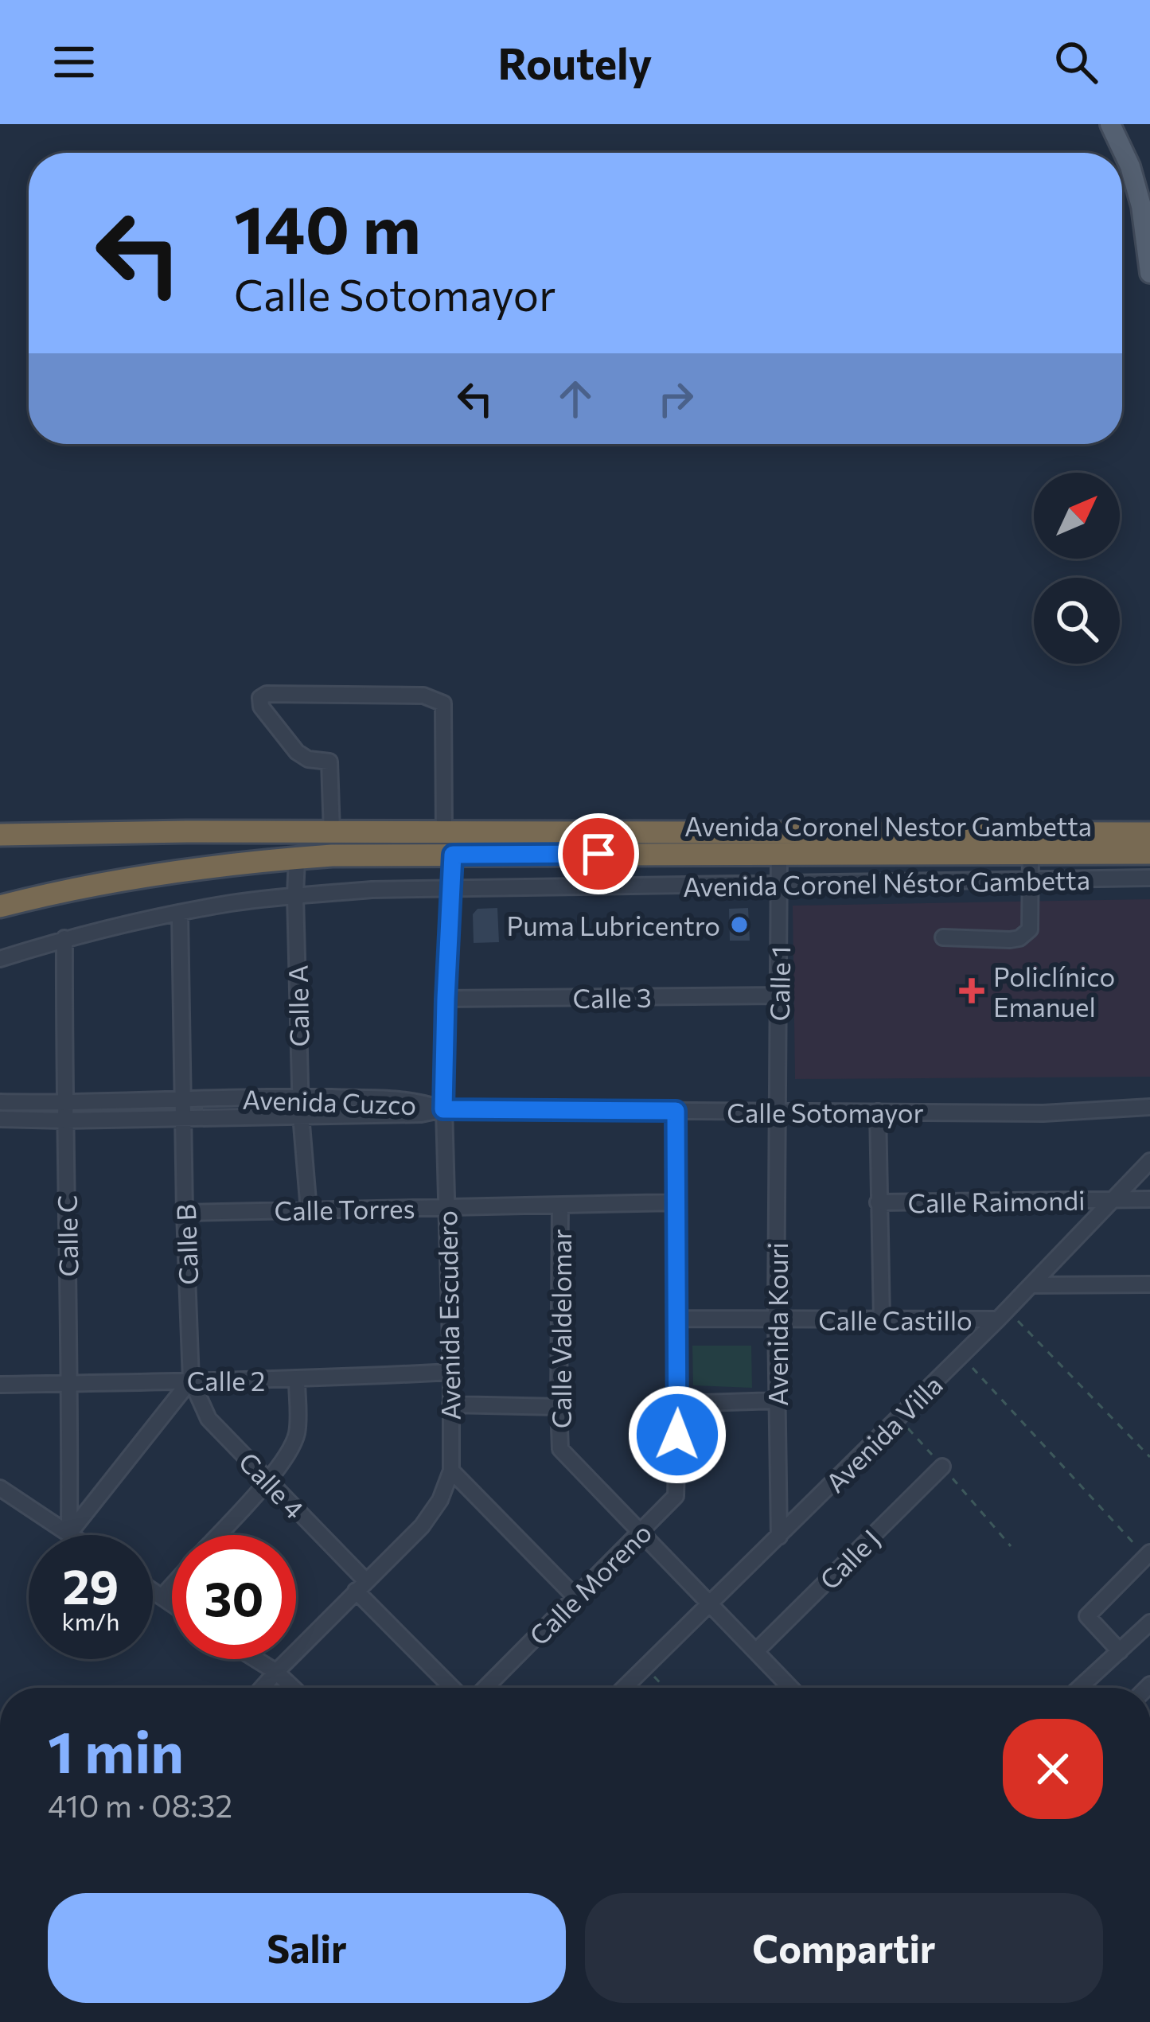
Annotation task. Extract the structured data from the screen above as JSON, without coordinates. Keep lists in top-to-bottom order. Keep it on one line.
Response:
{"streets":{"highway":["Avenida Coronel Nestor Gambetta"],"street":["Avenida Coronel Néstor Gambetta","Calle 1","Calle 3","Calle A","Avenida Cuzco","Calle Sotomayor","Calle Raimondi","Calle Torres","Calle C","Calle B","Avenida Escudero","Calle Castillo","Avenida Kouri","Calle Valdelomar","Calle 2","Avenida Villa","Calle 4","Calle J","Calle Moreno"]},"crossings":[["Avenida Coronel Nestor Gambetta","Calle 1"],["Avenida Coronel Nestor Gambetta","Calle A"],["Avenida Coronel Nestor Gambetta","Avenida Escudero"],["Avenida Coronel Néstor Gambetta","Calle 1"],["Avenida Coronel Néstor Gambetta","Calle A"],["Avenida Coronel Néstor Gambetta","Calle C"],["Avenida Coronel Néstor Gambetta","Calle B"],["Avenida Coronel Néstor Gambetta","Avenida Escudero"],["Calle 1","Calle 3"],["Calle 1","Calle Sotomayor"],["Calle 1","Avenida Kouri"],["Calle 3","Avenida Escudero"],["Calle A","Avenida Cuzco"],["Calle A","Calle Torres"],["Avenida Cuzco","Calle Sotomayor"],["Avenida Cuzco","Calle C"],["Avenida Cuzco","Calle B"],["Avenida Cuzco","Avenida Escudero"],["Calle Sotomayor","Avenida Escudero"],["Calle Sotomayor","Avenida Kouri"],["Calle Sotomayor","Calle Moreno"],["Calle Raimondi","Avenida Villa"],["Calle Torres","Calle B"],["Calle Torres","Avenida Escudero"],["Calle Torres","Calle Valdelomar"],["Calle Torres","Calle Moreno"],["Calle C","Calle 2"],["Calle B","Calle 2"],["Calle B","Calle 4"],["Avenida Escudero","Calle 2"],["Avenida Escudero","Calle 4"],["Calle Castillo","Avenida Kouri"],["Calle Castillo","Avenida Villa"],["Calle Castillo","Calle Moreno"],["Avenida Kouri","Avenida Villa"],["Calle Valdelomar","Avenida Villa"],["Calle Valdelomar","Calle J"],["Calle Valdelomar","Calle Moreno"],["Calle 2","Calle 4"]],"places":{"other":["Puma Lubricentro"],"health":["Policlínico Emanuel"]},"north":"top right","page":{"header":"Routely","turn":["140 m","Calle Sotomayor"],"speed":"29 km/h","limit":"30","heading":["1 min","410 m · 08:32"],"buttons":["Salir","Compartir"]}}
